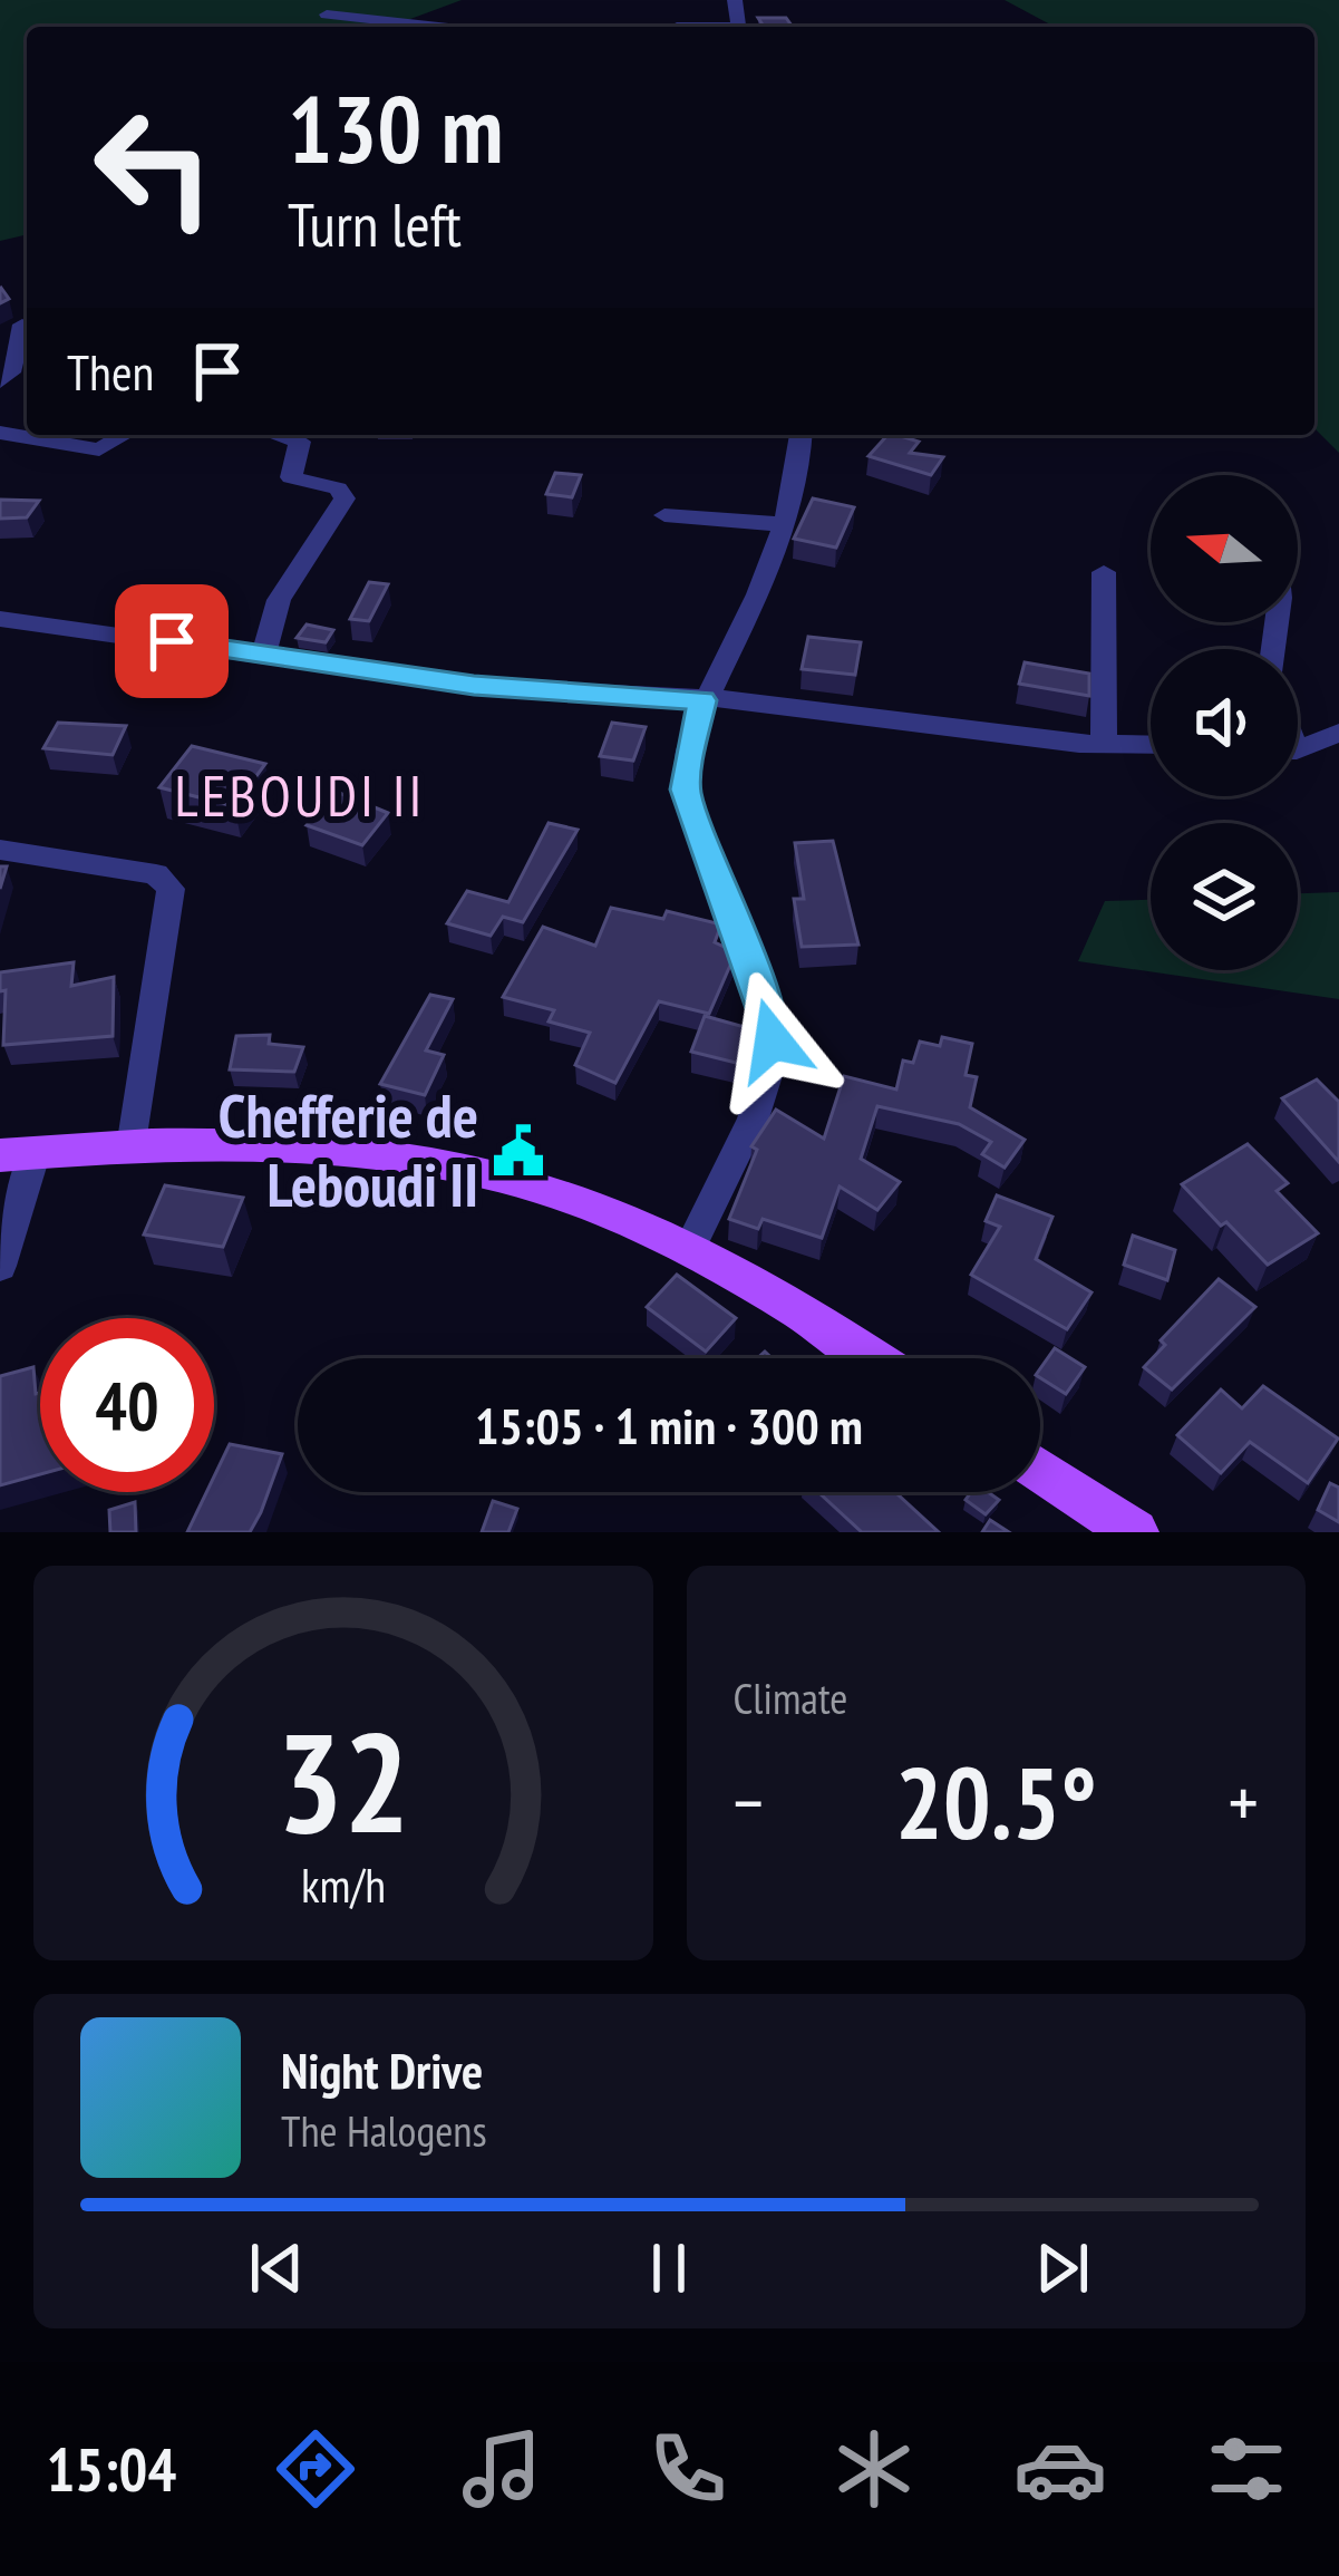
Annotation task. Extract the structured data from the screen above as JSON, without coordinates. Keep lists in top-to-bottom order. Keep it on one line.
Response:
{"districts":["LEBOUDI II"],"places":{"public building":["Chefferie de Leboudi II"]},"north":"left","page":{"turn":["130 m","Turn left"],"then":"Then","limit":"40","trip":"15:05 · 1 min · 300 m","tile":"Climate","heat":["−","20.5°","+"],"song":["Night Drive","The Halogens"],"tabs":"15:04","gauge":["32","km/h"]}}
